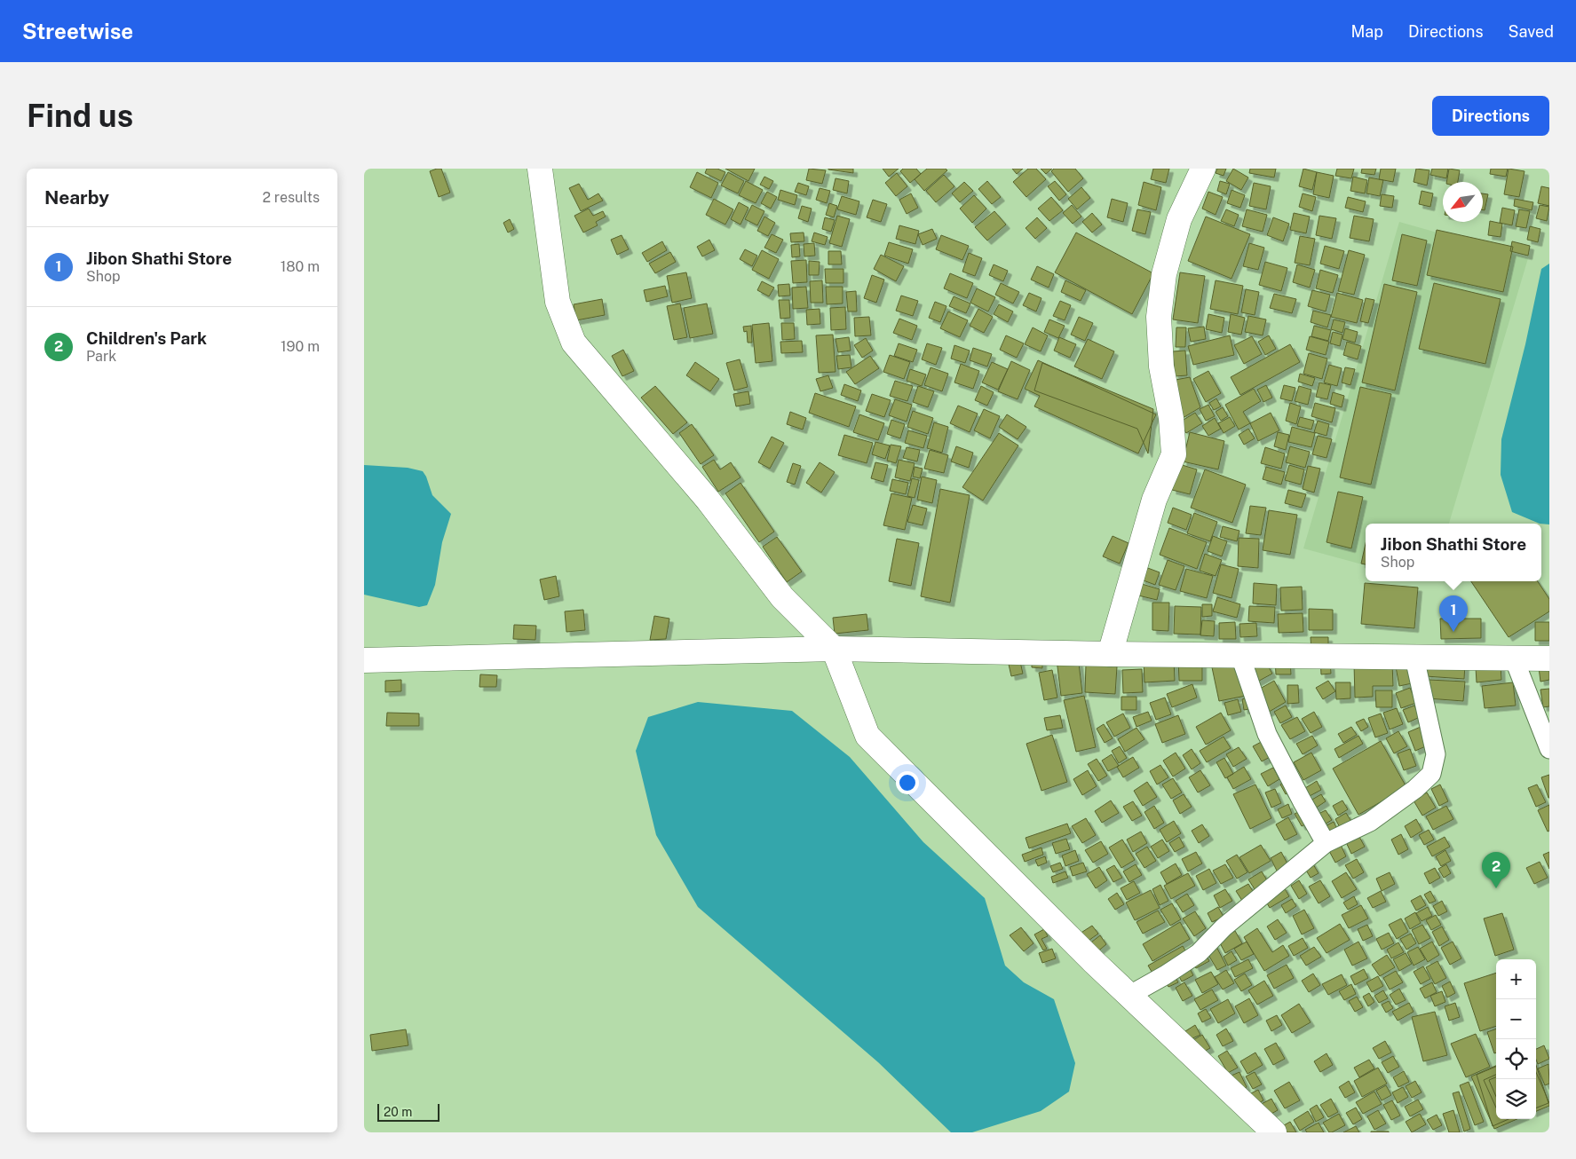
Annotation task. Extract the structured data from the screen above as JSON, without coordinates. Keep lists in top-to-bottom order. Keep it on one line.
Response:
{"scale_bar":"20 m","north":"bottom left","page":{"header":"Streetwise","nav":["Map","Directions","Saved"],"buttons":"Directions","title":"Find us","heading":["Nearby","2 results"],"list":[{"mark":"1","name":"Jibon Shathi Store","note":"Shop","value":"180 m"},{"mark":"2","name":"Children's Park","note":"Park","value":"190 m"}],"popup":["Jibon Shathi Store","Shop"],"pins":["1","2"],"map_buttons":["+","−"],"scale":"20 m"}}
